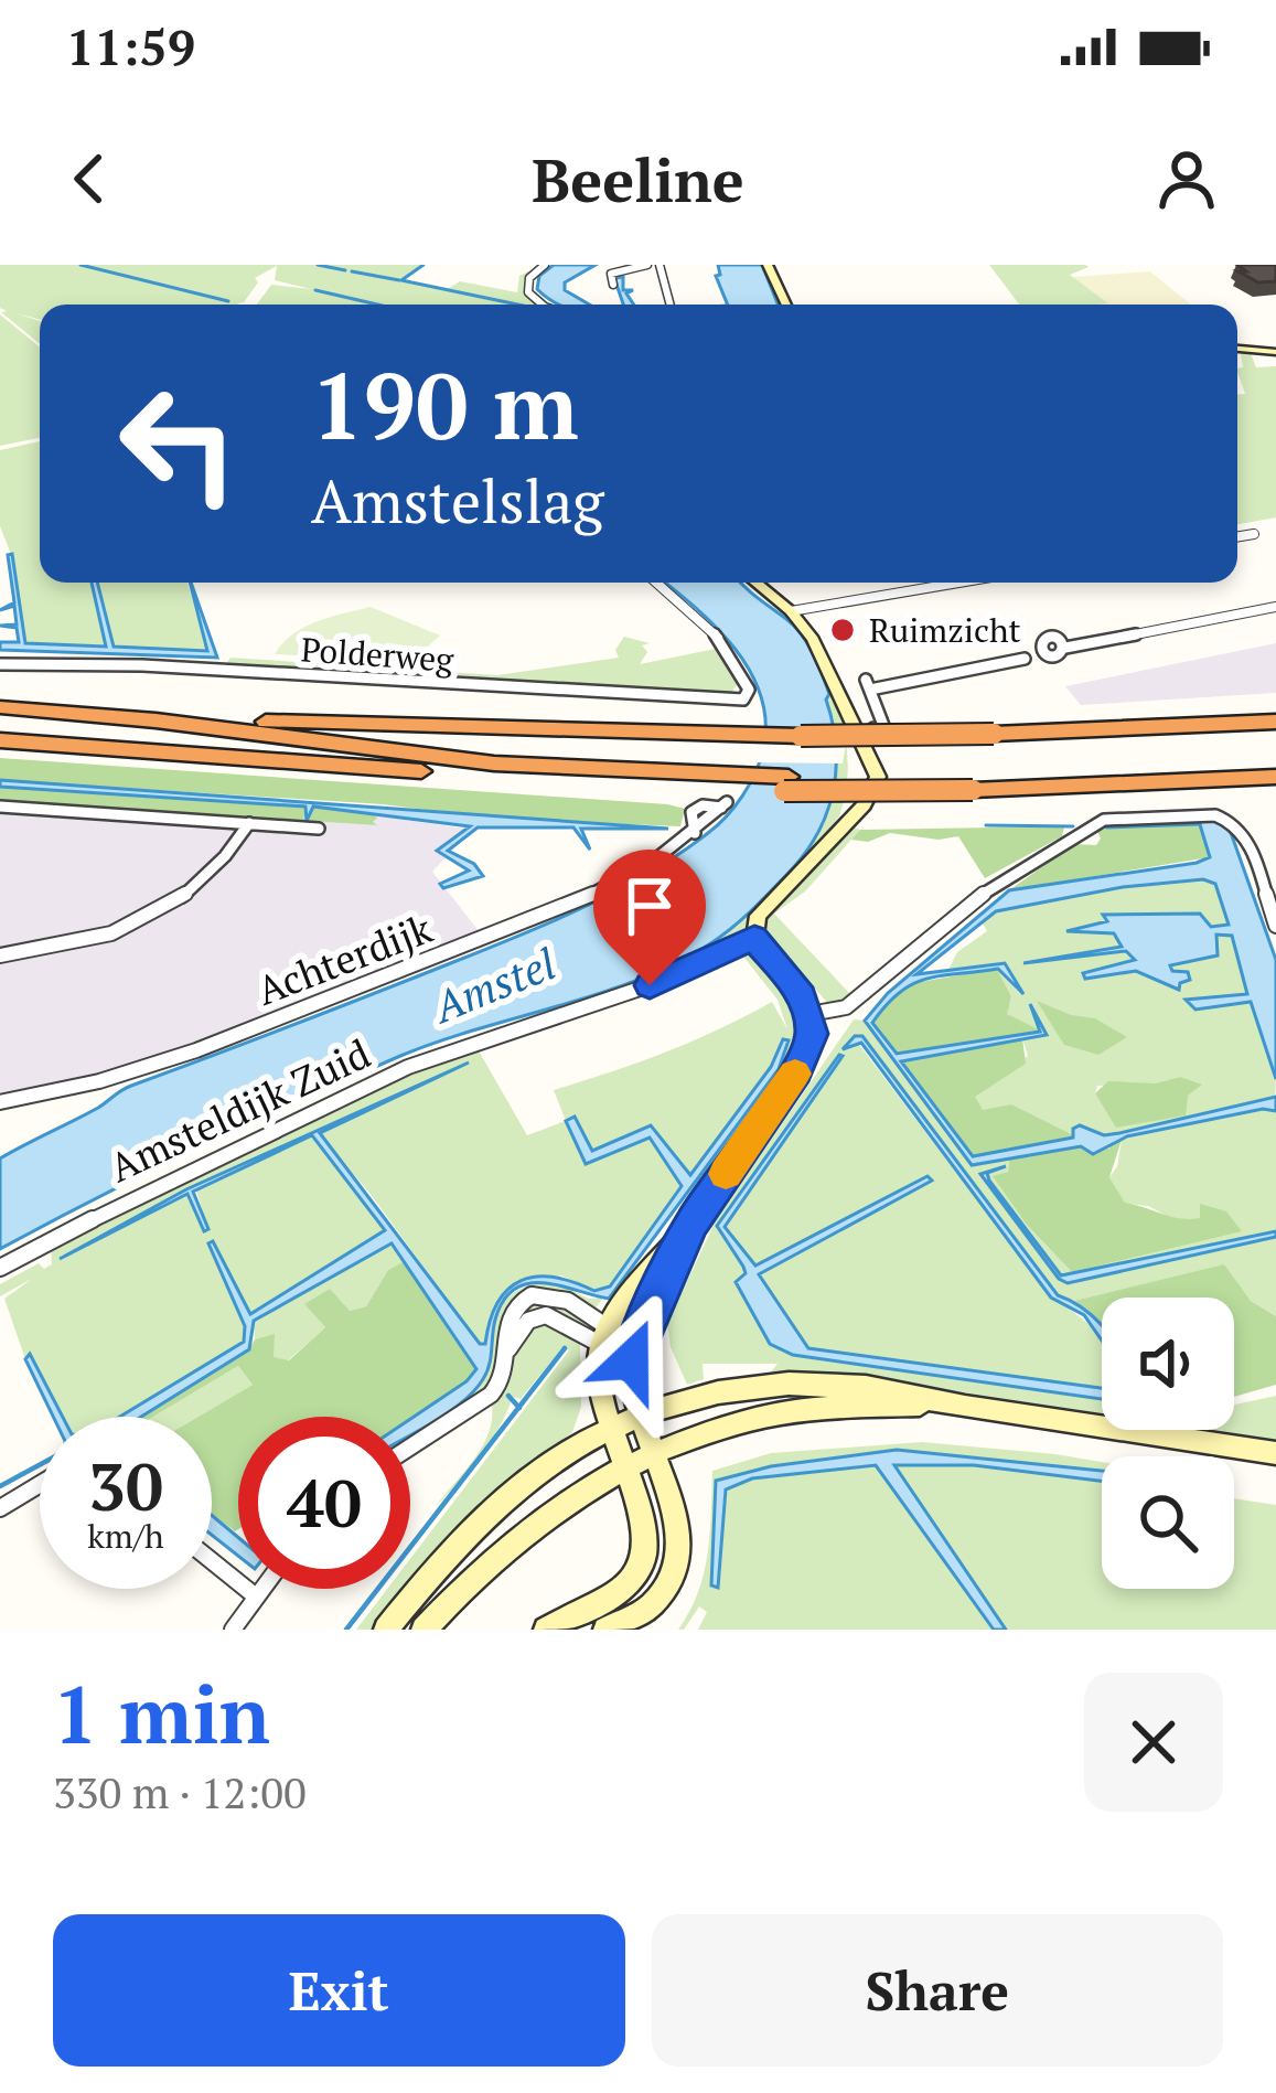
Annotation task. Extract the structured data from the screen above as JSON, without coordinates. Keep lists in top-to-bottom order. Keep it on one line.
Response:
{"streets":{"street":["Polderweg","Achterdijk","Amsteldijk Zuid"]},"water":["Amstel"],"places":["Ruimzicht"],"page":{"status":"11:59","header":"Beeline","turn":["190 m","Amstelslag"],"speed":"30 km/h","limit":"40","heading":["1 min","330 m · 12:00"],"buttons":["Exit","Share"]}}
